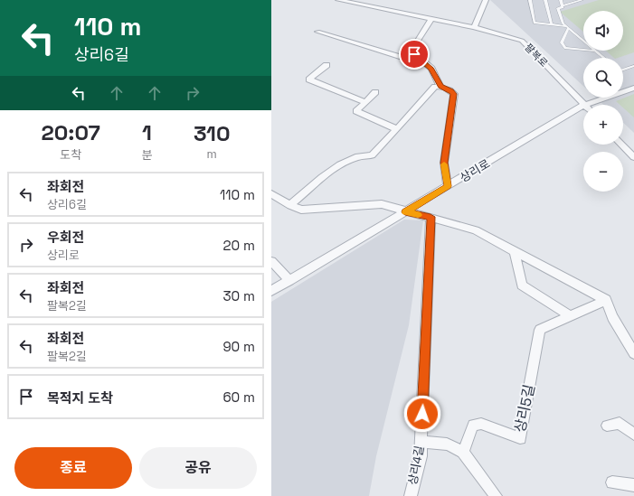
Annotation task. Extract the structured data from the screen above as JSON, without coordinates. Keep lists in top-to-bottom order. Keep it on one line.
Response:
{"streets":{"street":["팔복로","상리로","상리5길","상리4길"]},"page":{"turn":["110 m","상리6길"],"map_buttons":["+","−"],"eta":["20:07","도착","1","분","310","m"],"list":[{"name":"좌회전","note":"상리6길","value":"110 m"},{"name":"우회전","note":"상리로","value":"20 m"},{"name":"좌회전","note":"팔복2길","value":"30 m"},{"name":"좌회전","note":"팔복2길","value":"90 m"},{"name":"목적지 도착","value":"60 m"}],"buttons":["종료","공유"]}}
